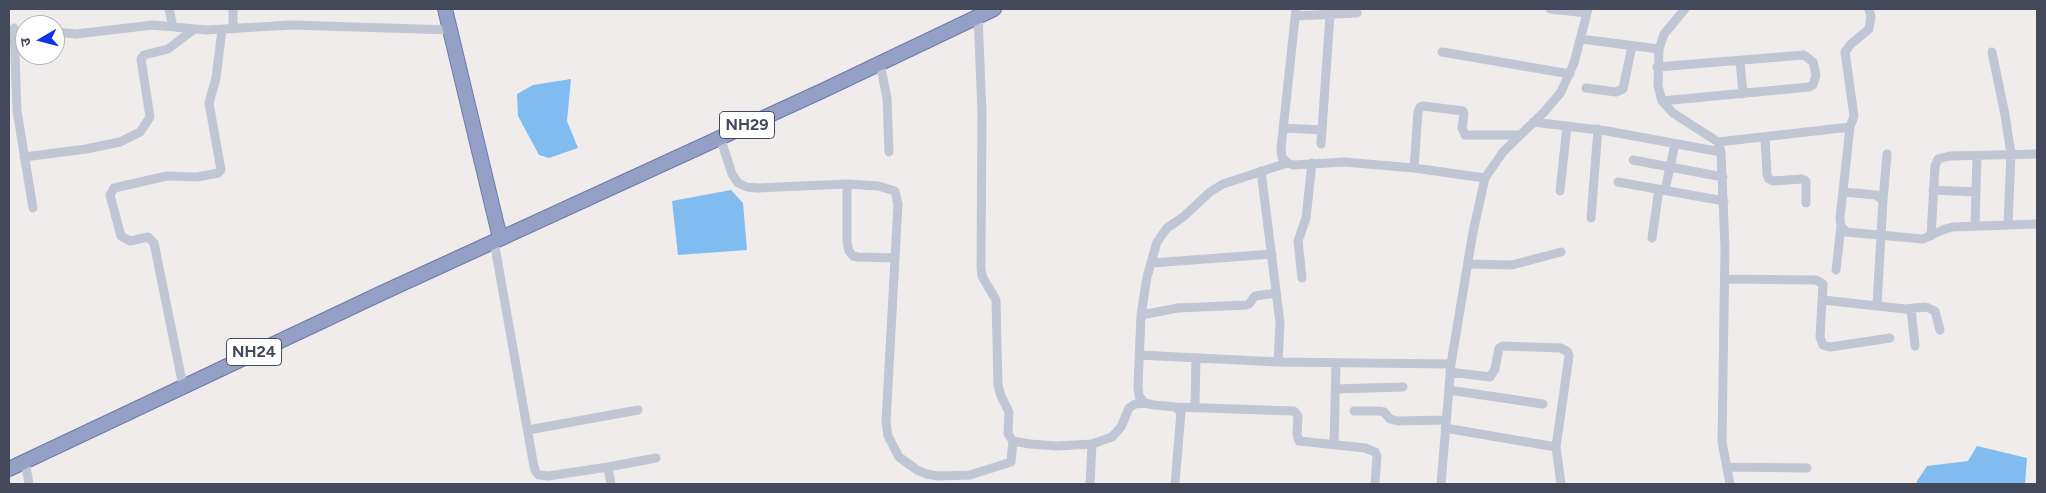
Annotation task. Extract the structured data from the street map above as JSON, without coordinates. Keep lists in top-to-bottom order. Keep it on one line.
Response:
{"streets":{"highway":["NH29","NH24"]},"crossings":[["NH29","NH24"]],"north":"left"}
